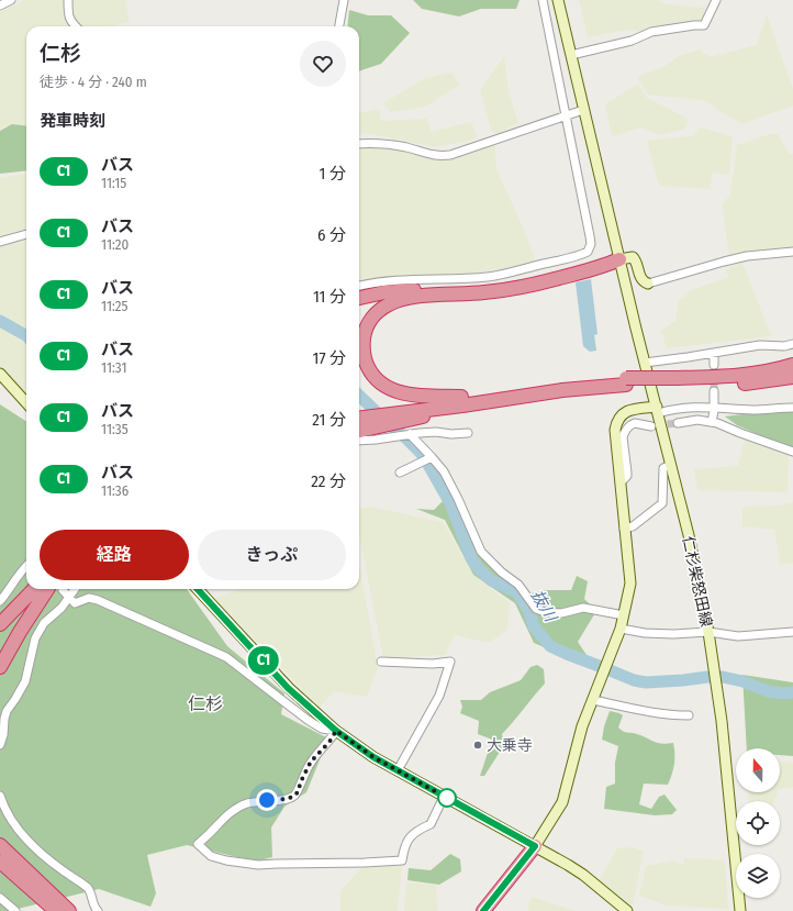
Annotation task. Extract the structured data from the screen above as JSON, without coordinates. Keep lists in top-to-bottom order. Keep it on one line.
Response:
{"streets":{"main road":["仁杉柴怒田線"]},"districts":["仁杉"],"water":["抜川"],"places":["大乗寺"],"lines":["bus line C1"],"north":"top","page":{"on_map":"C1","heading":[["仁杉","徒歩 · 4 分 · 240 m"],"発車時刻"],"list":[{"mark":"C1","name":"バス","note":"11:15","value":"1 分"},{"mark":"C1","name":"バス","note":"11:20","value":"6 分"},{"mark":"C1","name":"バス","note":"11:25","value":"11 分"},{"mark":"C1","name":"バス","note":"11:31","value":"17 分"},{"mark":"C1","name":"バス","note":"11:35","value":"21 分"},{"mark":"C1","name":"バス","note":"11:36","value":"22 分"}],"buttons":["経路","きっぷ"]}}
